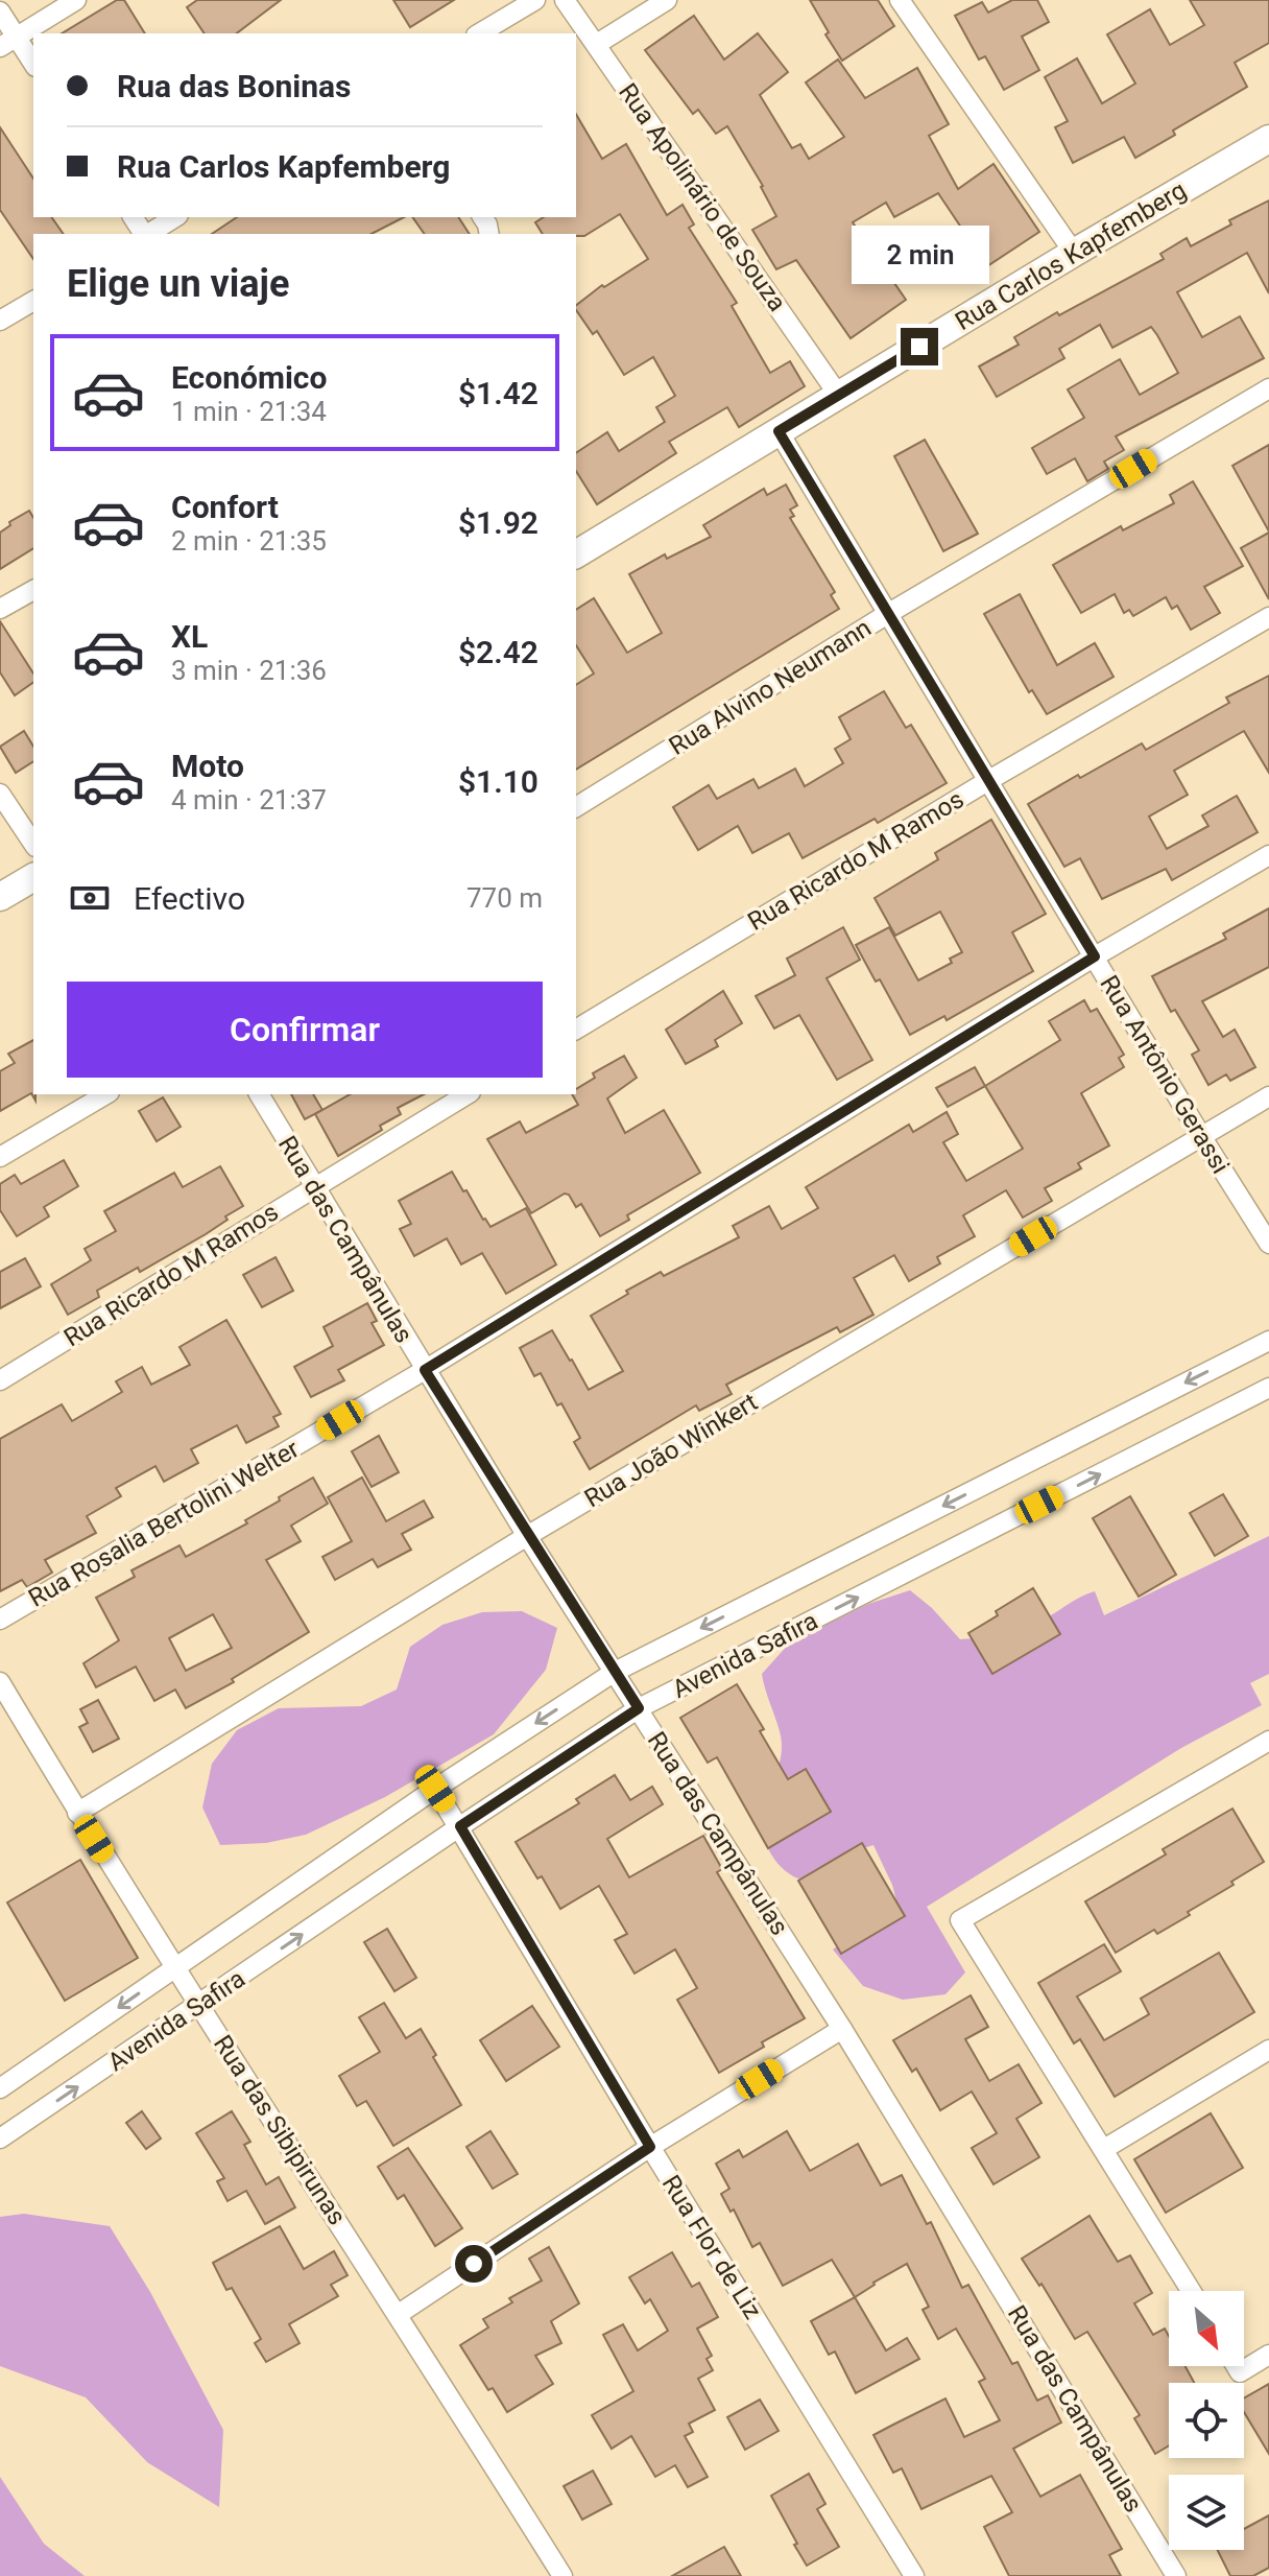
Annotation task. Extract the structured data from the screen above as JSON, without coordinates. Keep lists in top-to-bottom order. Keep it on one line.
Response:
{"streets":{"street":["Rua Apolinário de Souza","Rua Carlos Kapfemberg","Rua Alvino Neumann","Rua Ricardo M Ramos","Rua Antônio Gerassi","Rua das Campânulas","Rua João Winkert","Rua Rosalia Bertolini Welter","Avenida Safira","Rua das Sibipirunas","Rua Flor de Liz"]},"crossings":[["Rua Apolinário de Souza","Rua Carlos Kapfemberg"],["Rua Carlos Kapfemberg","Rua Antônio Gerassi"],["Rua Alvino Neumann","Rua Antônio Gerassi"],["Rua Ricardo M Ramos","Rua Antônio Gerassi"],["Rua Ricardo M Ramos","Rua das Campânulas"],["Rua Antônio Gerassi","Rua João Winkert"],["Rua Antônio Gerassi","Rua Rosalia Bertolini Welter"],["Rua das Campânulas","Rua João Winkert"],["Rua das Campânulas","Rua Rosalia Bertolini Welter"],["Rua das Campânulas","Avenida Safira"],["Rua João Winkert","Rua das Sibipirunas"],["Avenida Safira","Rua das Sibipirunas"],["Avenida Safira","Rua Flor de Liz"]],"north":"bottom right","page":{"banner":["Rua das Boninas","Rua Carlos Kapfemberg"],"bubble":"2 min","heading":"Elige un viaje","list":[{"name":"Económico","note":"1 min · 21:34","value":"$1.42"},{"name":"Confort","note":"2 min · 21:35","value":"$1.92"},{"name":"XL","note":"3 min · 21:36","value":"$2.42"},{"name":"Moto","note":"4 min · 21:37","value":"$1.10"}],"pay":["Efectivo","770 m"],"buttons":"Confirmar"}}
